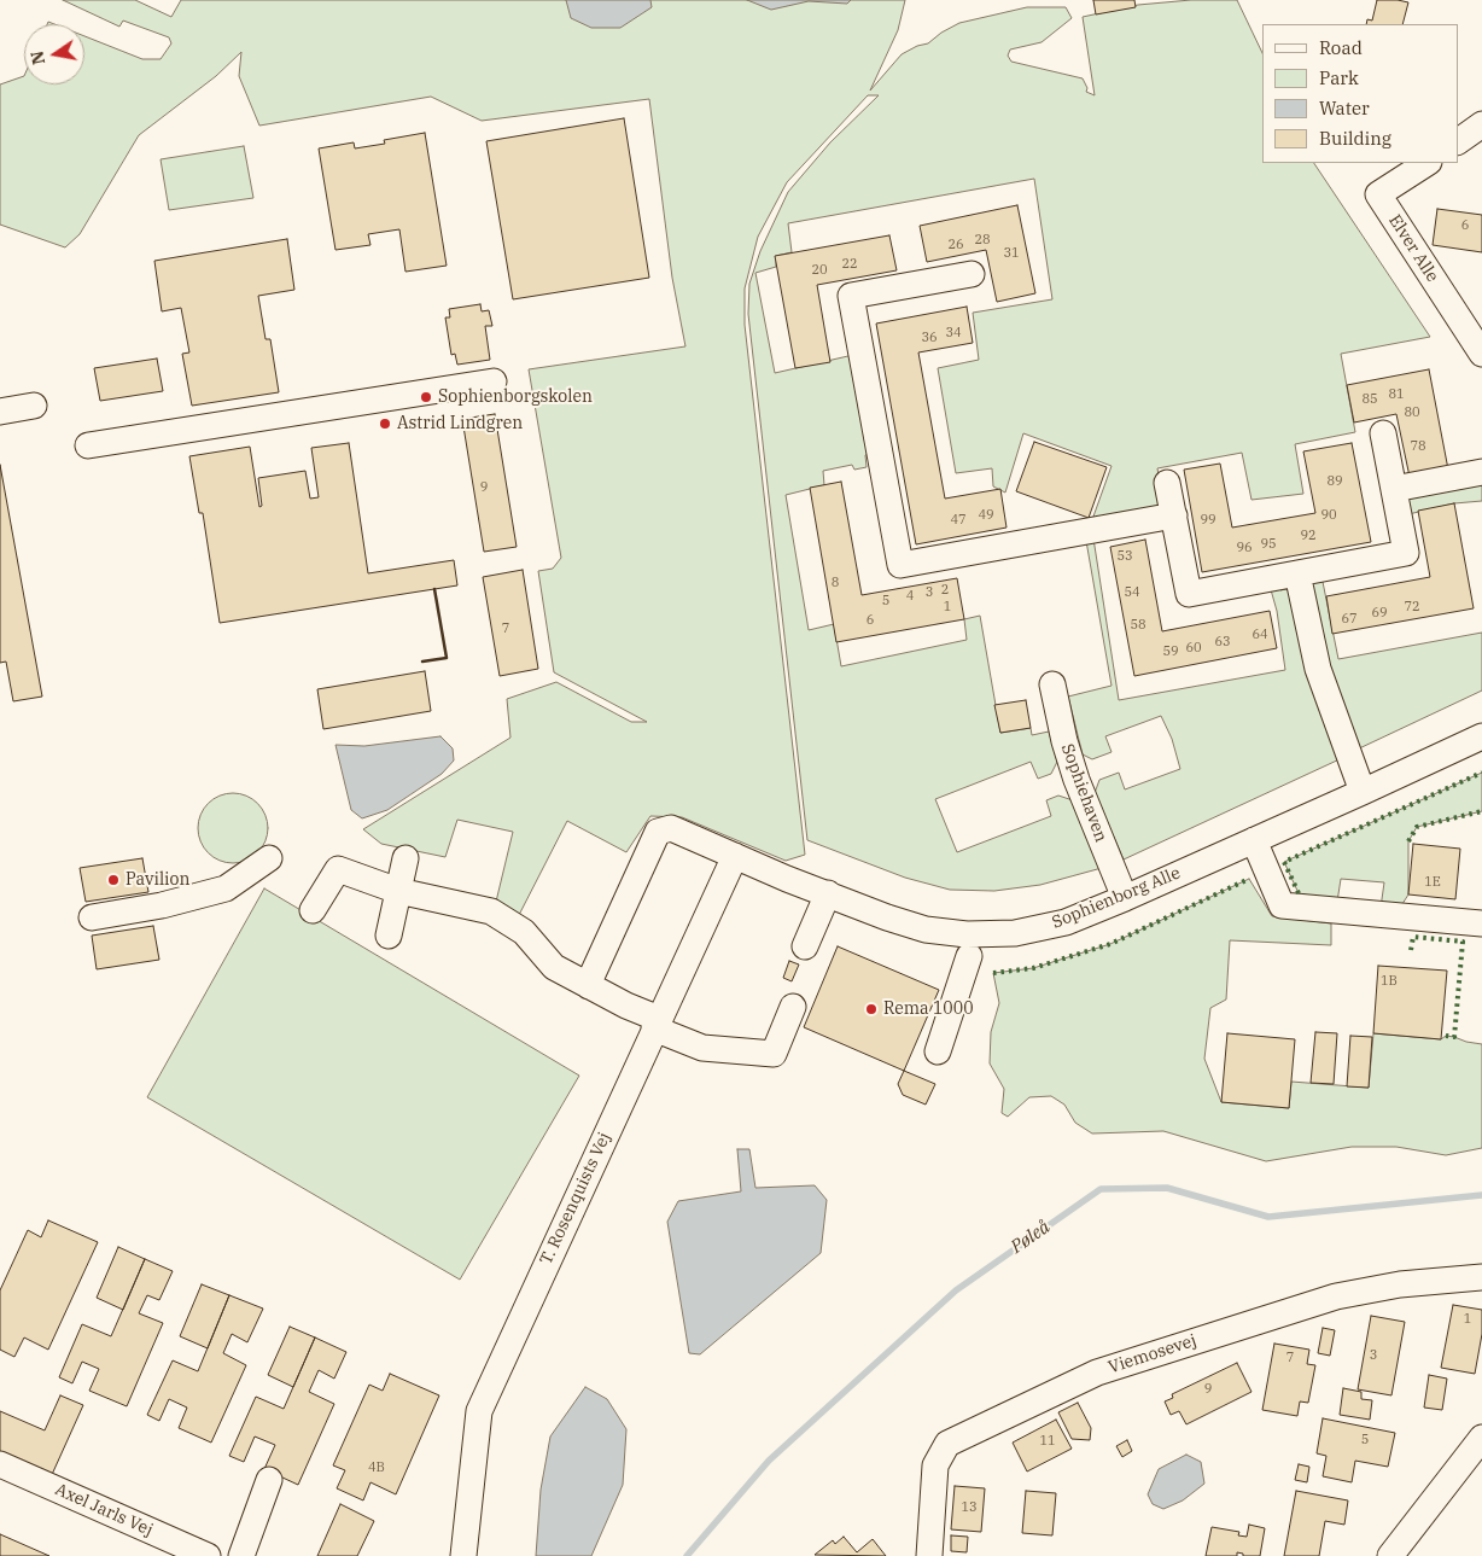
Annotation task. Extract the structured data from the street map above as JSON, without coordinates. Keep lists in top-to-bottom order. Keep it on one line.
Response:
{"streets":{"street":["Elver Alle","Sophiehaven","Sophienborg Alle","T. Rosenquists Vej","Viemosevej","Axel Jarls Vej"]},"crossings":[["Sophiehaven","Sophienborg Alle"],["Sophienborg Alle","T. Rosenquists Vej"]],"water":["Pøleå"],"places":["Sophienborgskolen","Astrid Lindgren","Pavilion","Rema 1000"],"house_numbers":["6","28","26","31","22","20","34","36","81","85","80","78","89","9","49","90","47","99","92","95","96","53","8","2","3","54","4","5","1","72","69","67","6","58","7","64","63","60","59","1E","1B","1","3","7","9","5","11","4B","13"],"legend":["Road","Park","Water","Building"],"north":"left"}
